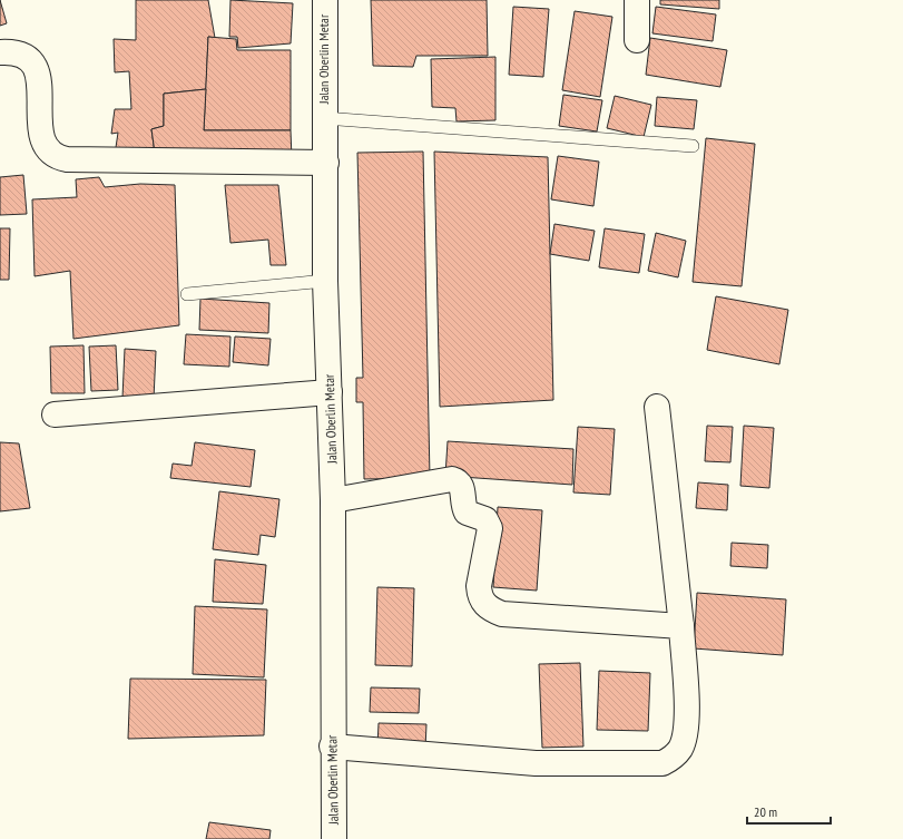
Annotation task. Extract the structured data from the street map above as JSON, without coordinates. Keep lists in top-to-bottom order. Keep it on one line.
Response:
{"streets":{"street":["Jalan Oberlin Metar"]},"scale_bar":"20 m"}
